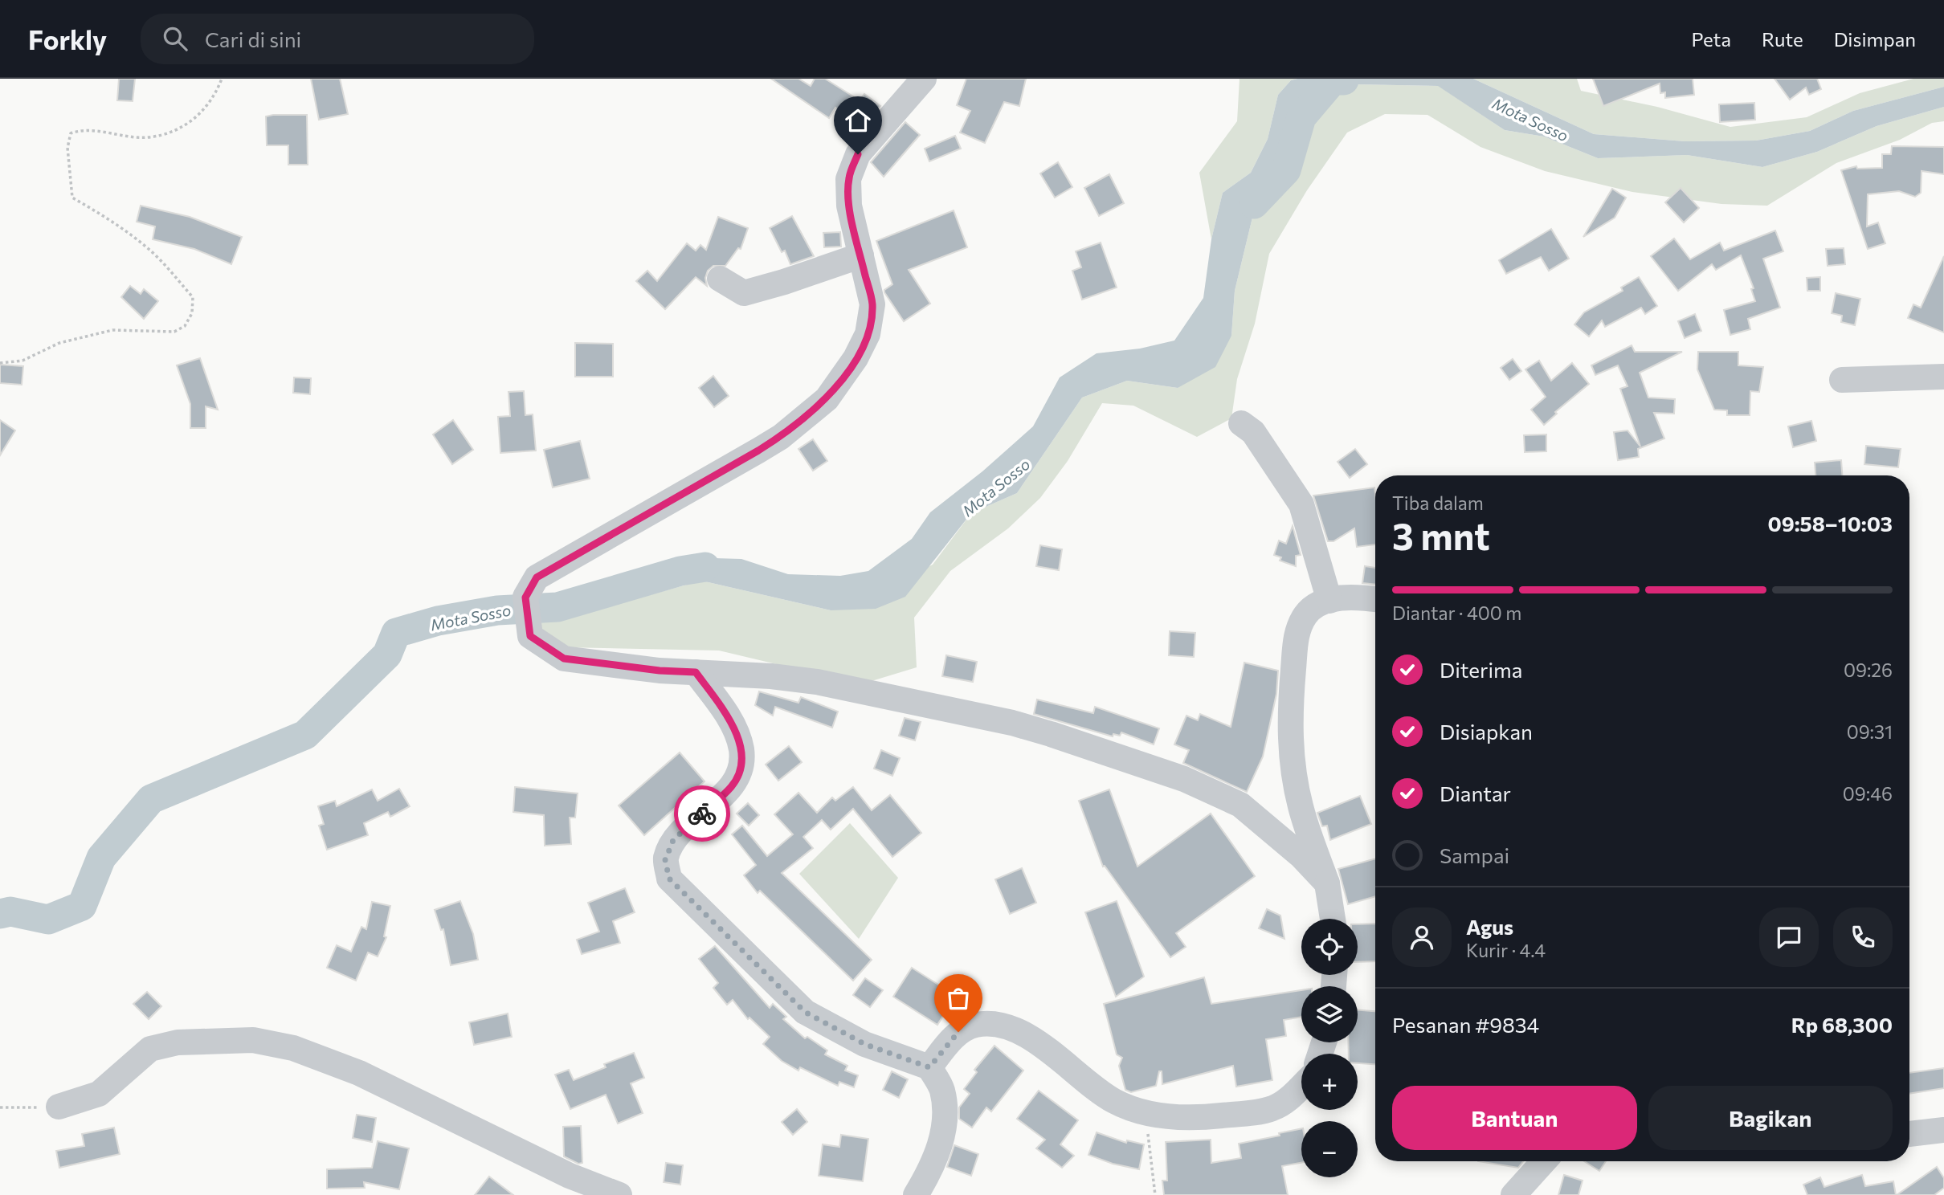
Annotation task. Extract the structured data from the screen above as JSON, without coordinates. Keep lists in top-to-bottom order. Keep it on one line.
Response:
{"water":["Mota Sosso"],"page":{"header":"Forkly","search":"Cari di sini","nav":["Peta","Rute","Disimpan"],"heading":["3 mnt","Tiba dalam","09:58–10:03"],"panel":["Agus","Kurir · 4.4","Pesanan #9834","Rp 68,300"],"bar":"Diantar · 400 m","list":[["Diterima","09:26"],["Disiapkan","09:31"],["Diantar","09:46"],"Sampai"],"map_buttons":["+","−"],"buttons":["Bantuan","Bagikan"]}}
